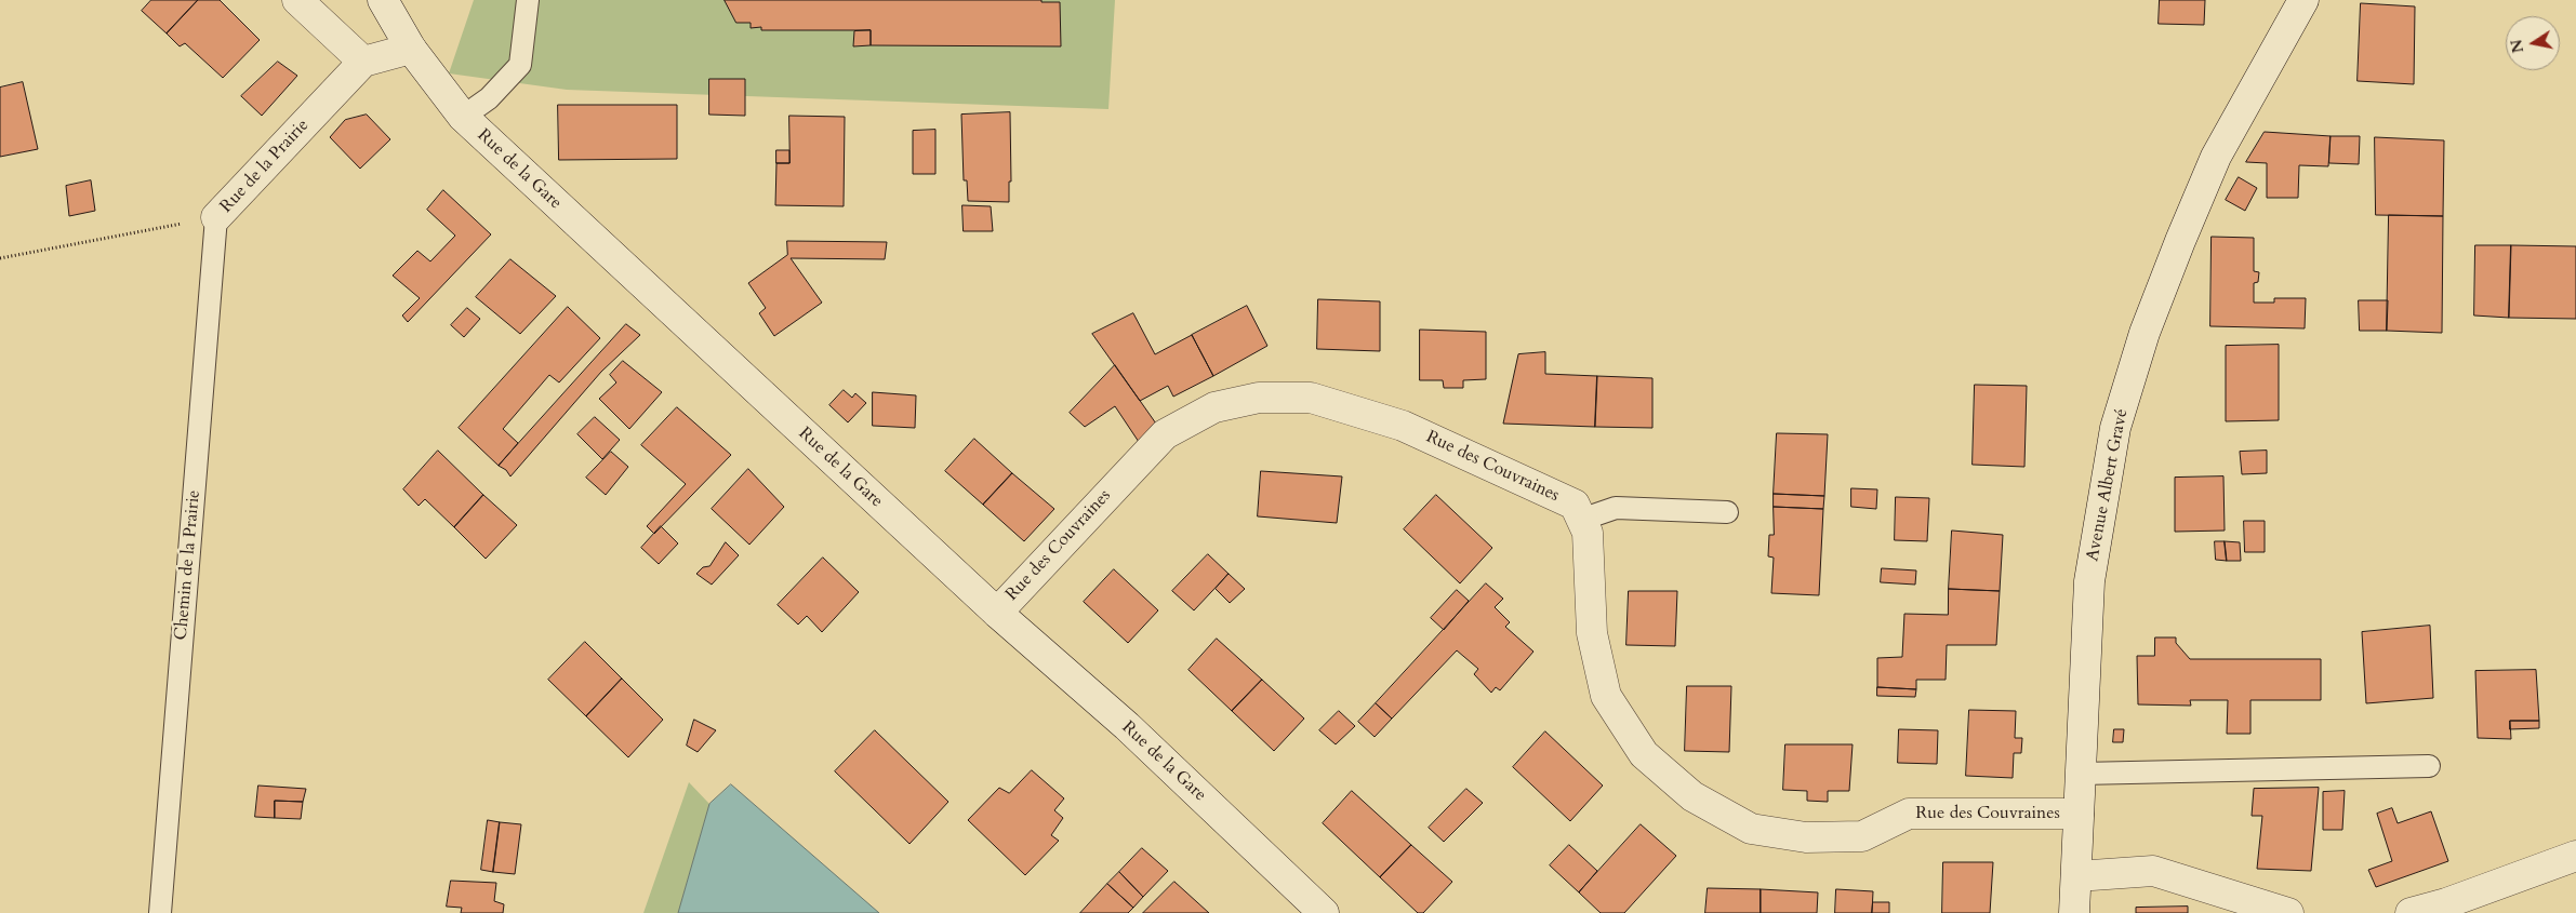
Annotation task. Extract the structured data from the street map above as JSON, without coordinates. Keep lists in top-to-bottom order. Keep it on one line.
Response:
{"streets":{"street":["Rue de la Prairie","Rue de la Gare","Rue des Couvraines","Avenue Albert Gravé"],"lane":["Chemin de la Prairie"]},"crossings":[["Rue de la Prairie","Chemin de la Prairie"],["Rue de la Gare","Rue des Couvraines"],["Rue des Couvraines","Avenue Albert Gravé"]],"north":"left"}
